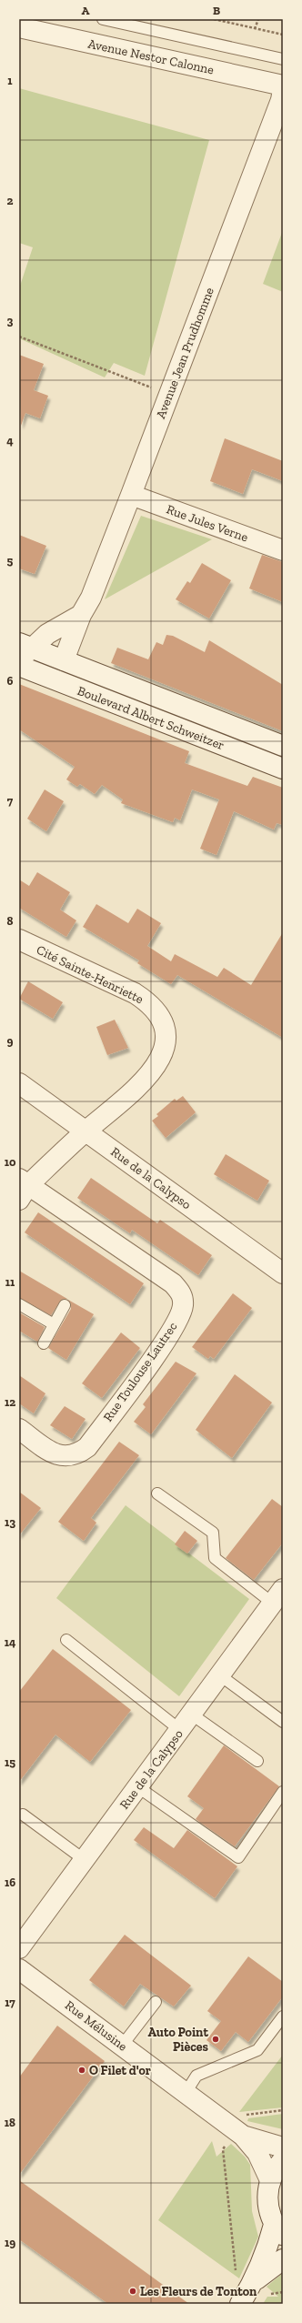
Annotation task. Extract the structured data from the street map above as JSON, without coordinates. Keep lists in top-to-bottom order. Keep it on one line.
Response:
{"streets":{"street":["Avenue Nestor Calonne","Avenue Jean Prudhomme","Rue Jules Verne","Boulevard Albert Schweitzer","Cité Sainte-Henriette","Rue de la Calypso","Rue Toulouse Lautrec","Rue Mélusine"]},"crossings":[["Avenue Jean Prudhomme","Rue Jules Verne"],["Avenue Jean Prudhomme","Boulevard Albert Schweitzer"],["Cité Sainte-Henriette","Rue de la Calypso"],["Cité Sainte-Henriette","Rue Toulouse Lautrec"]],"places":["Auto Point Pièces","O Filet d'or","Les Fleurs de Tonton"],"grid":{"columns":["A","B"],"rows":["1","2","3","4","5","6","7","8","9","10","11","12","13","14","15","16","17","18","19"]}}
